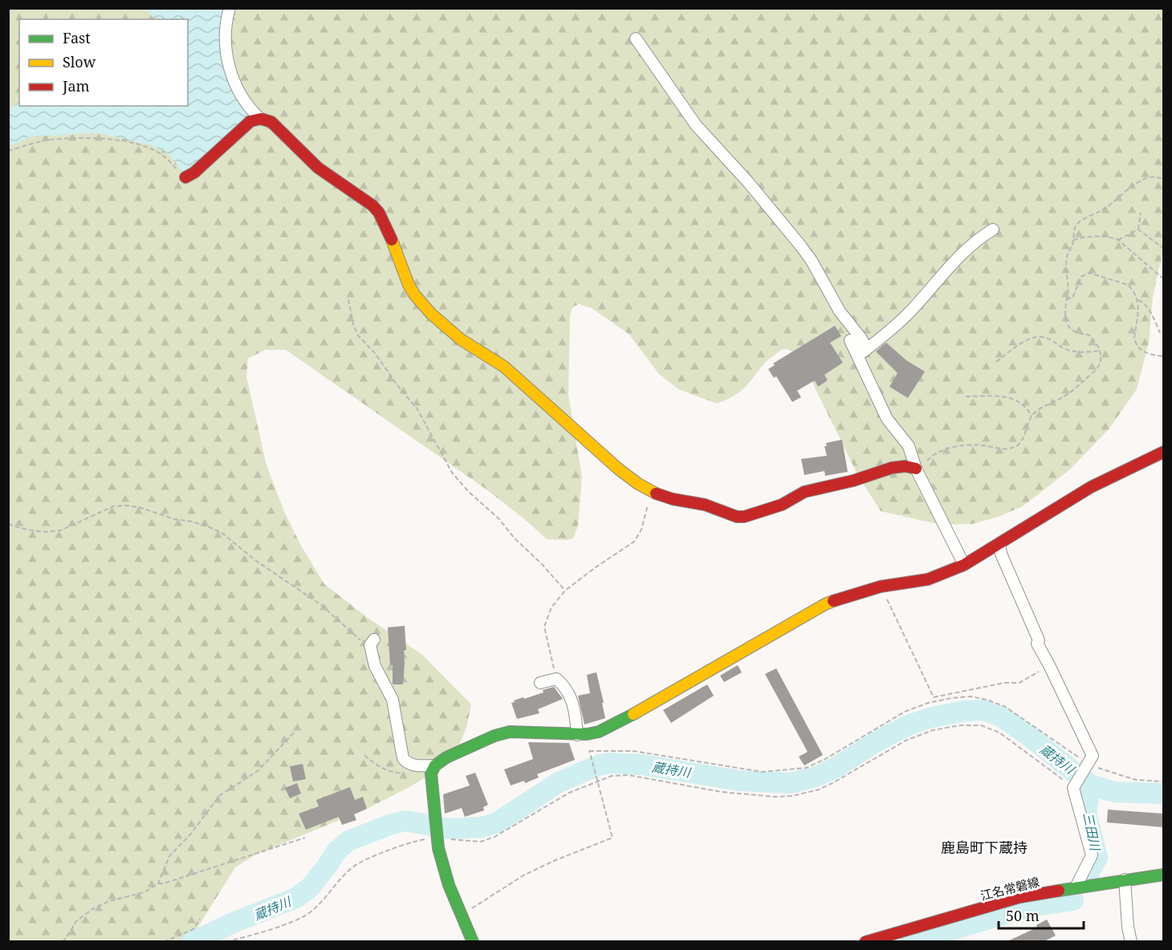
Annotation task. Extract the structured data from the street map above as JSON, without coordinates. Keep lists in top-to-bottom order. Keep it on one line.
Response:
{"streets":{"street":["江名常磐線"]},"districts":["鹿島町下蔵持"],"water":["蔵持川","三田川"],"legend":["Fast","Slow","Jam"],"scale_bar":"50 m"}
